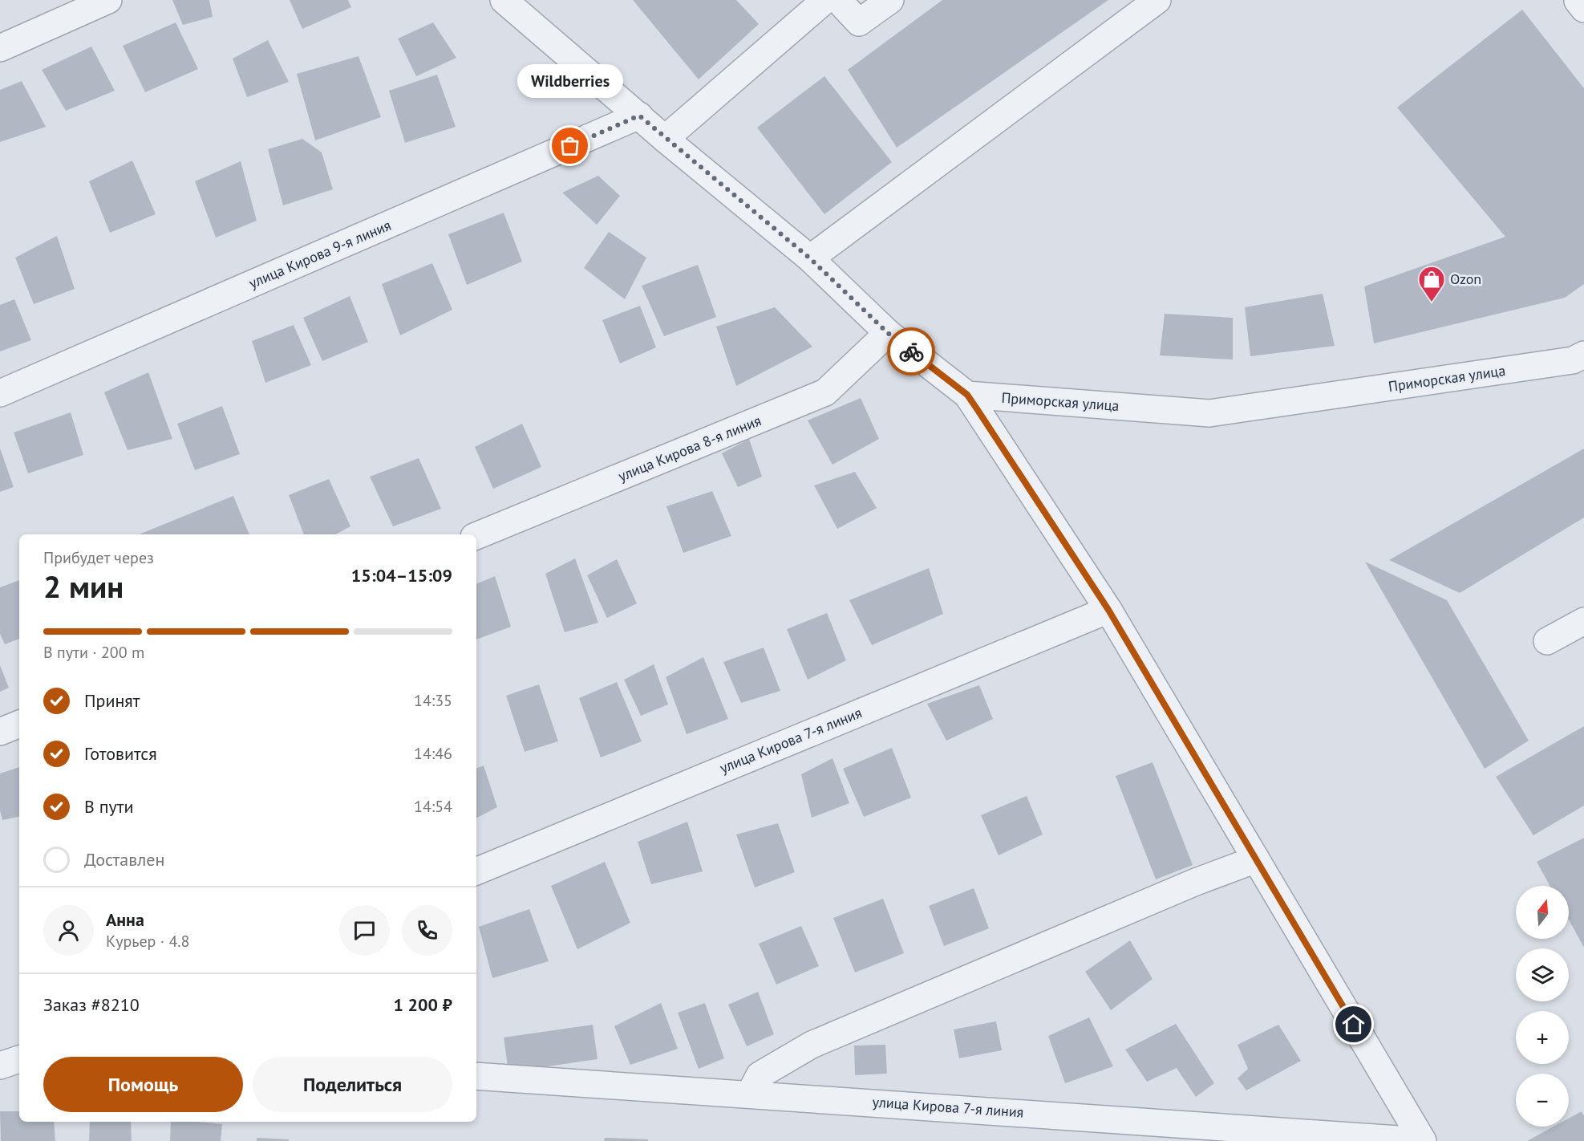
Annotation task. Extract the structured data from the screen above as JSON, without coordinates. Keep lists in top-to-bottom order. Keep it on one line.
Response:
{"streets":{"street":["улица Кирова 9-я линия","Приморская улица","улица Кирова 8-я линия","улица Кирова 7-я линия"]},"places":{"other":["Wildberries"],"shop":["Ozon"]},"north":"top","page":{"bubble":"Wildberries","heading":["2 мин","Прибудет через","15:04–15:09"],"panel":["Анна","Курьер · 4.8","Заказ #8210","1 200 ₽"],"bar":"В пути · 200 m","list":[["Принят","14:35"],["Готовится","14:46"],["В пути","14:54"],"Доставлен"],"map_buttons":["+","−"],"buttons":["Помощь","Поделиться"]}}
